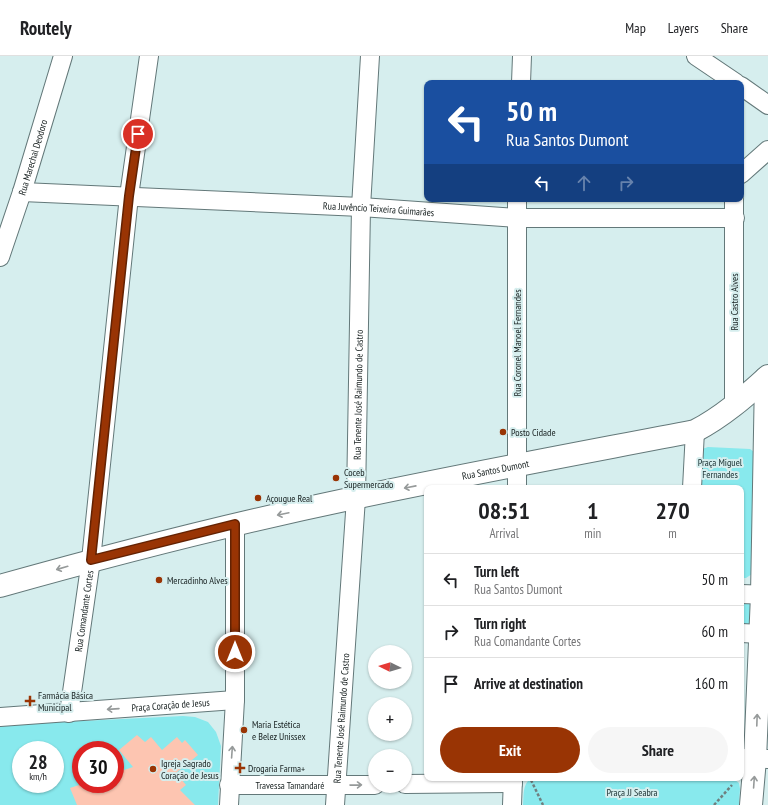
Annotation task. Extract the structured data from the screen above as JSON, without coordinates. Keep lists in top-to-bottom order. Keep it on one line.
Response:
{"streets":{"main road":["Rua Santos Dumont"],"street":["Rua Marechal Deodoro","Rua Juvêncio Teixeira Guimarães","Rua Castro Alves","Rua Coronel Manoel Fernandes","Rua Tenente José Raimundo de Castro","Rua Comandante Cortes","Praça Coração de Jesus","Travessa Tamandaré"]},"crossings":[["Rua Marechal Deodoro","Rua Juvêncio Teixeira Guimarães"],["Rua Juvêncio Teixeira Guimarães","Rua Castro Alves"],["Rua Juvêncio Teixeira Guimarães","Rua Coronel Manoel Fernandes"],["Rua Juvêncio Teixeira Guimarães","Rua Tenente José Raimundo de Castro"],["Rua Juvêncio Teixeira Guimarães","Rua Comandante Cortes"],["Rua Castro Alves","Rua Santos Dumont"],["Rua Coronel Manoel Fernandes","Rua Santos Dumont"],["Rua Tenente José Raimundo de Castro","Rua Santos Dumont"],["Rua Tenente José Raimundo de Castro","Travessa Tamandaré"],["Rua Santos Dumont","Rua Comandante Cortes"],["Rua Comandante Cortes","Praça Coração de Jesus"]],"one_way":["Rua Santos Dumont","Praça Coração de Jesus"],"parks":["Praça Miguel Fernandes","Praça JJ Seabra"],"places":{"other":["Posto Cidade","Coceb Supermercado","Açougue Real","Mercadinho Alves","Maria Estética e Belez Unissex","Igreja Sagrado Coração de Jesus"],"health":["Farmácia Básica Municipal","Drogaria Farma+"]},"north":"left","page":{"header":"Routely","nav":["Map","Layers","Share"],"turn":["50 m","Rua Santos Dumont"],"eta":["08:51","Arrival","1","min","270","m"],"list":[{"name":"Turn left","note":"Rua Santos Dumont","value":"50 m"},{"name":"Turn right","note":"Rua Comandante Cortes","value":"60 m"},{"name":"Arrive at destination","value":"160 m"}],"map_buttons":["+","−"],"buttons":["Exit","Share"],"speed":"28 km/h","limit":"30"}}
